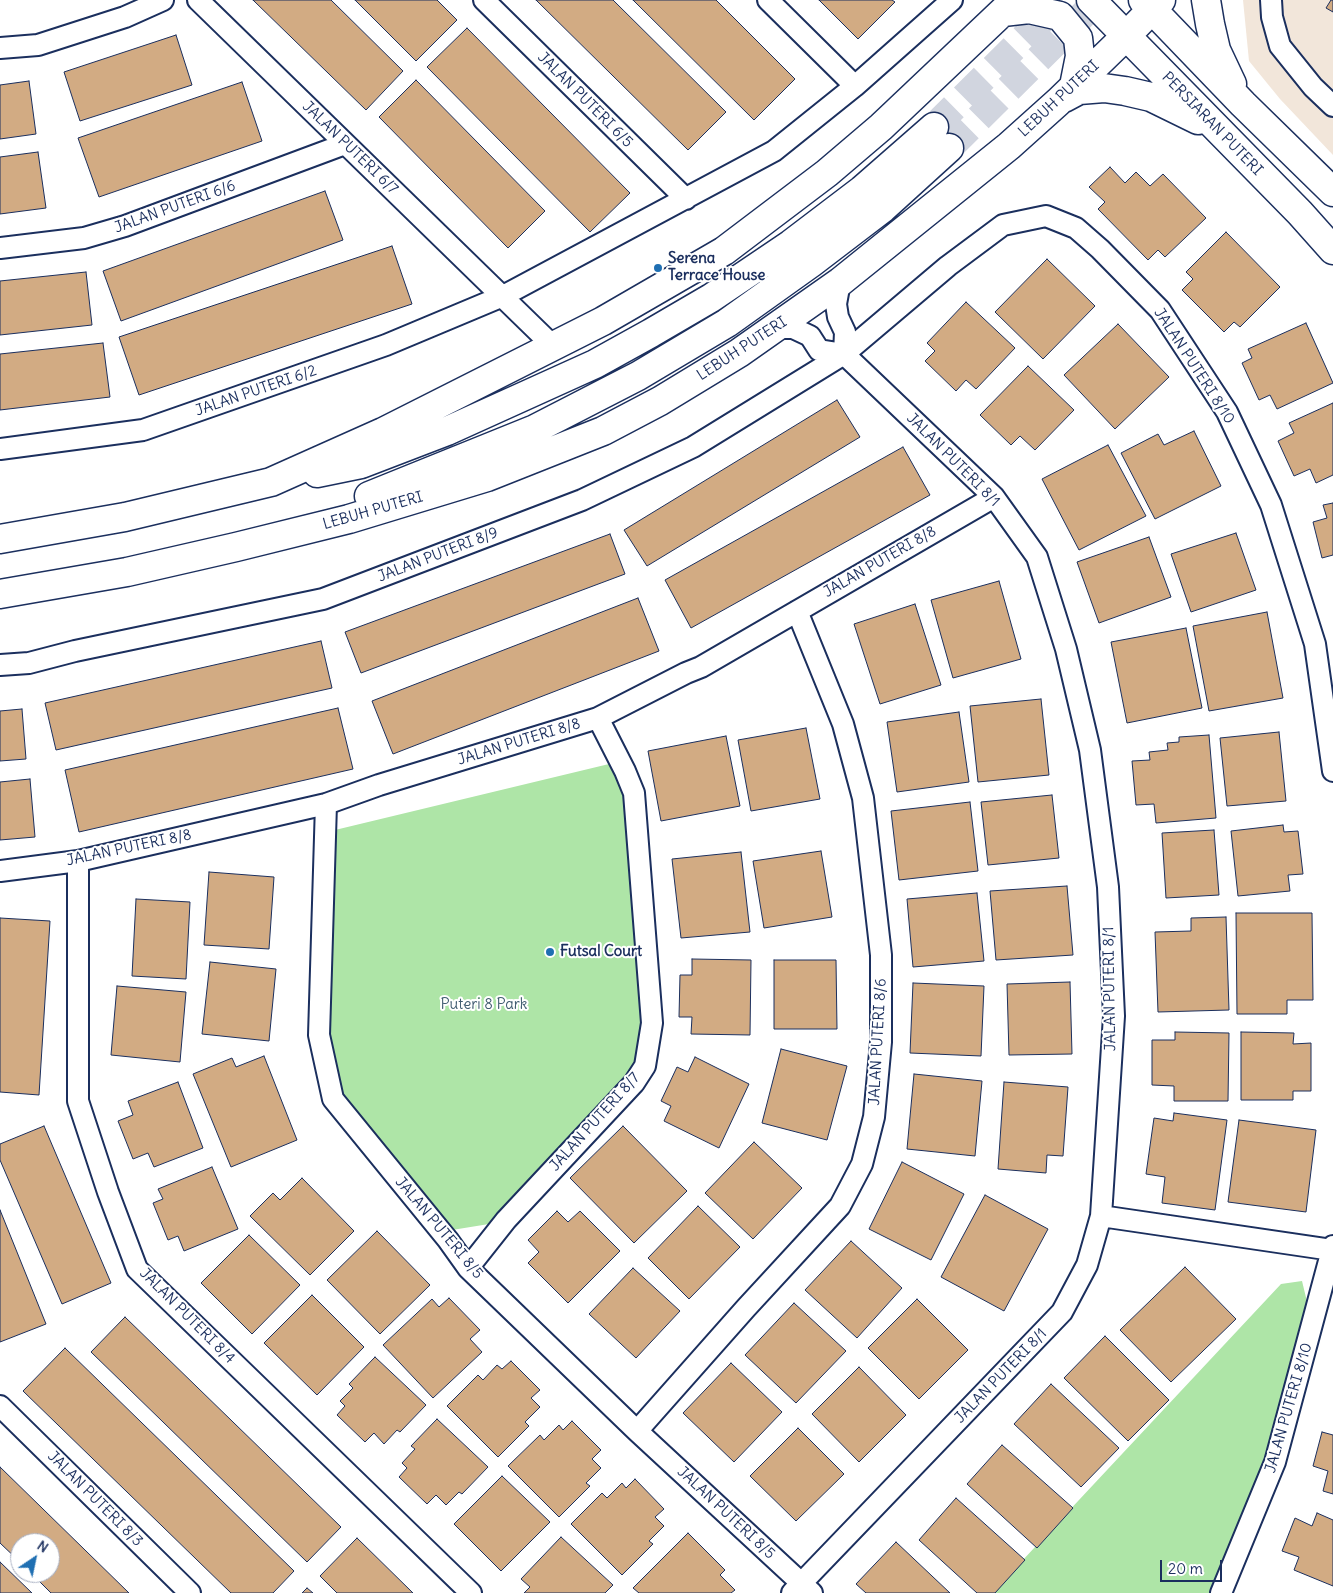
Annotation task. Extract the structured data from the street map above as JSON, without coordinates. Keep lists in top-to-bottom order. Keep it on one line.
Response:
{"streets":{"main road":["LEBUH PUTERI","PERSIARAN PUTERI"],"street":["JALAN PUTERI 6/5","JALAN PUTERI 6/7","JALAN PUTERI 6/6","JALAN PUTERI 8/10","JALAN PUTERI 6/2","JALAN PUTERI 8/1","JALAN PUTERI 8/9","JALAN PUTERI 8/8","JALAN PUTERI 8/6","JALAN PUTERI 8/7","JALAN PUTERI 8/5","JALAN PUTERI 8/4","JALAN PUTERI 8/3"]},"crossings":[["LEBUH PUTERI","PERSIARAN PUTERI"],["LEBUH PUTERI","JALAN PUTERI 6/7"],["JALAN PUTERI 6/5","JALAN PUTERI 6/2"],["JALAN PUTERI 6/7","JALAN PUTERI 6/6"],["JALAN PUTERI 6/7","JALAN PUTERI 6/2"],["JALAN PUTERI 8/10","JALAN PUTERI 8/1"],["JALAN PUTERI 8/10","JALAN PUTERI 8/9"],["JALAN PUTERI 8/1","JALAN PUTERI 8/9"],["JALAN PUTERI 8/1","JALAN PUTERI 8/8"],["JALAN PUTERI 8/1","JALAN PUTERI 8/5"],["JALAN PUTERI 8/8","JALAN PUTERI 8/6"],["JALAN PUTERI 8/8","JALAN PUTERI 8/7"],["JALAN PUTERI 8/8","JALAN PUTERI 8/5"],["JALAN PUTERI 8/8","JALAN PUTERI 8/4"],["JALAN PUTERI 8/6","JALAN PUTERI 8/5"],["JALAN PUTERI 8/7","JALAN PUTERI 8/5"]],"parks":["Puteri 8 Park"],"places":["Serena Terrace House","Futsal Court"],"scale_bar":"20 m","north":"top right"}
